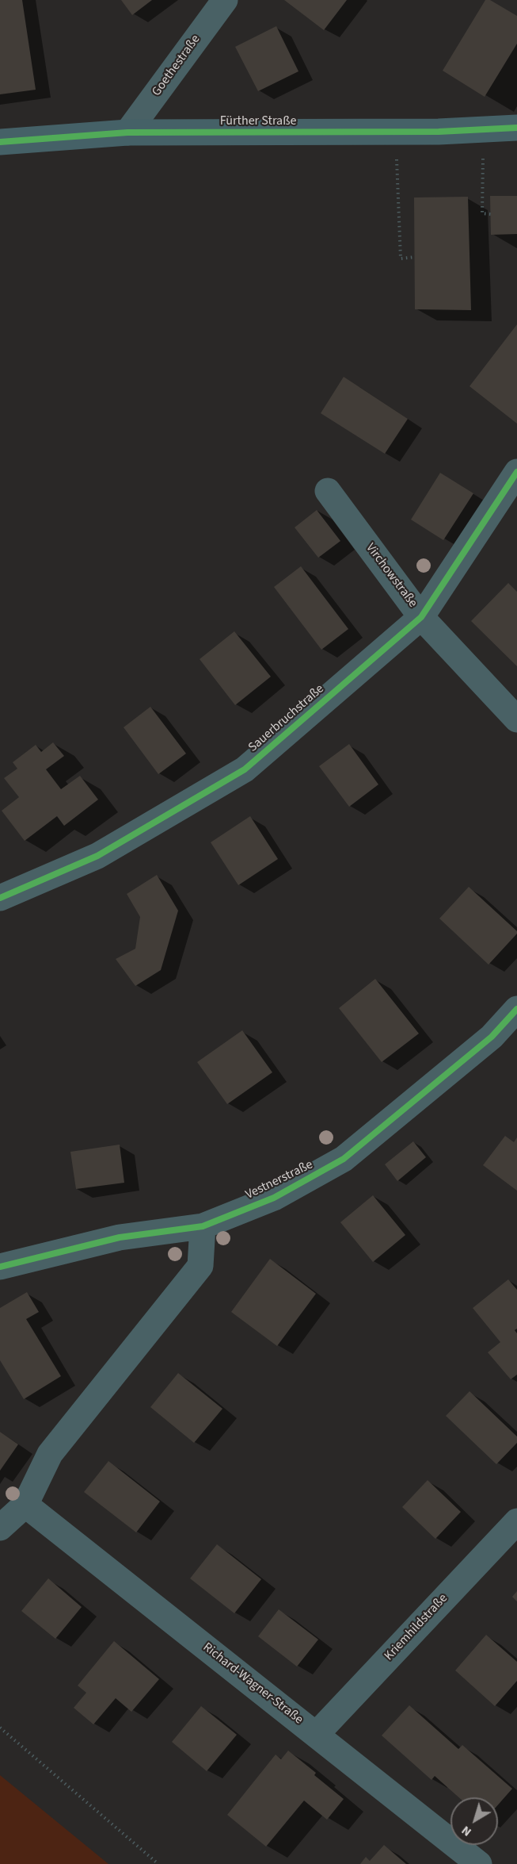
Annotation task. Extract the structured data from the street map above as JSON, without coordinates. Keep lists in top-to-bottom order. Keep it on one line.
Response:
{"streets":{"main road":["Fürther Straße"],"street":["Goethestraße","Virchowstraße","Sauerbruchstraße","Vestnerstraße","Kriemhildstraße","Richard-Wagner-Straße"]},"crossings":[["Goethestraße","Fürther Straße"],["Virchowstraße","Sauerbruchstraße"],["Kriemhildstraße","Richard-Wagner-Straße"]],"north":"bottom left"}
